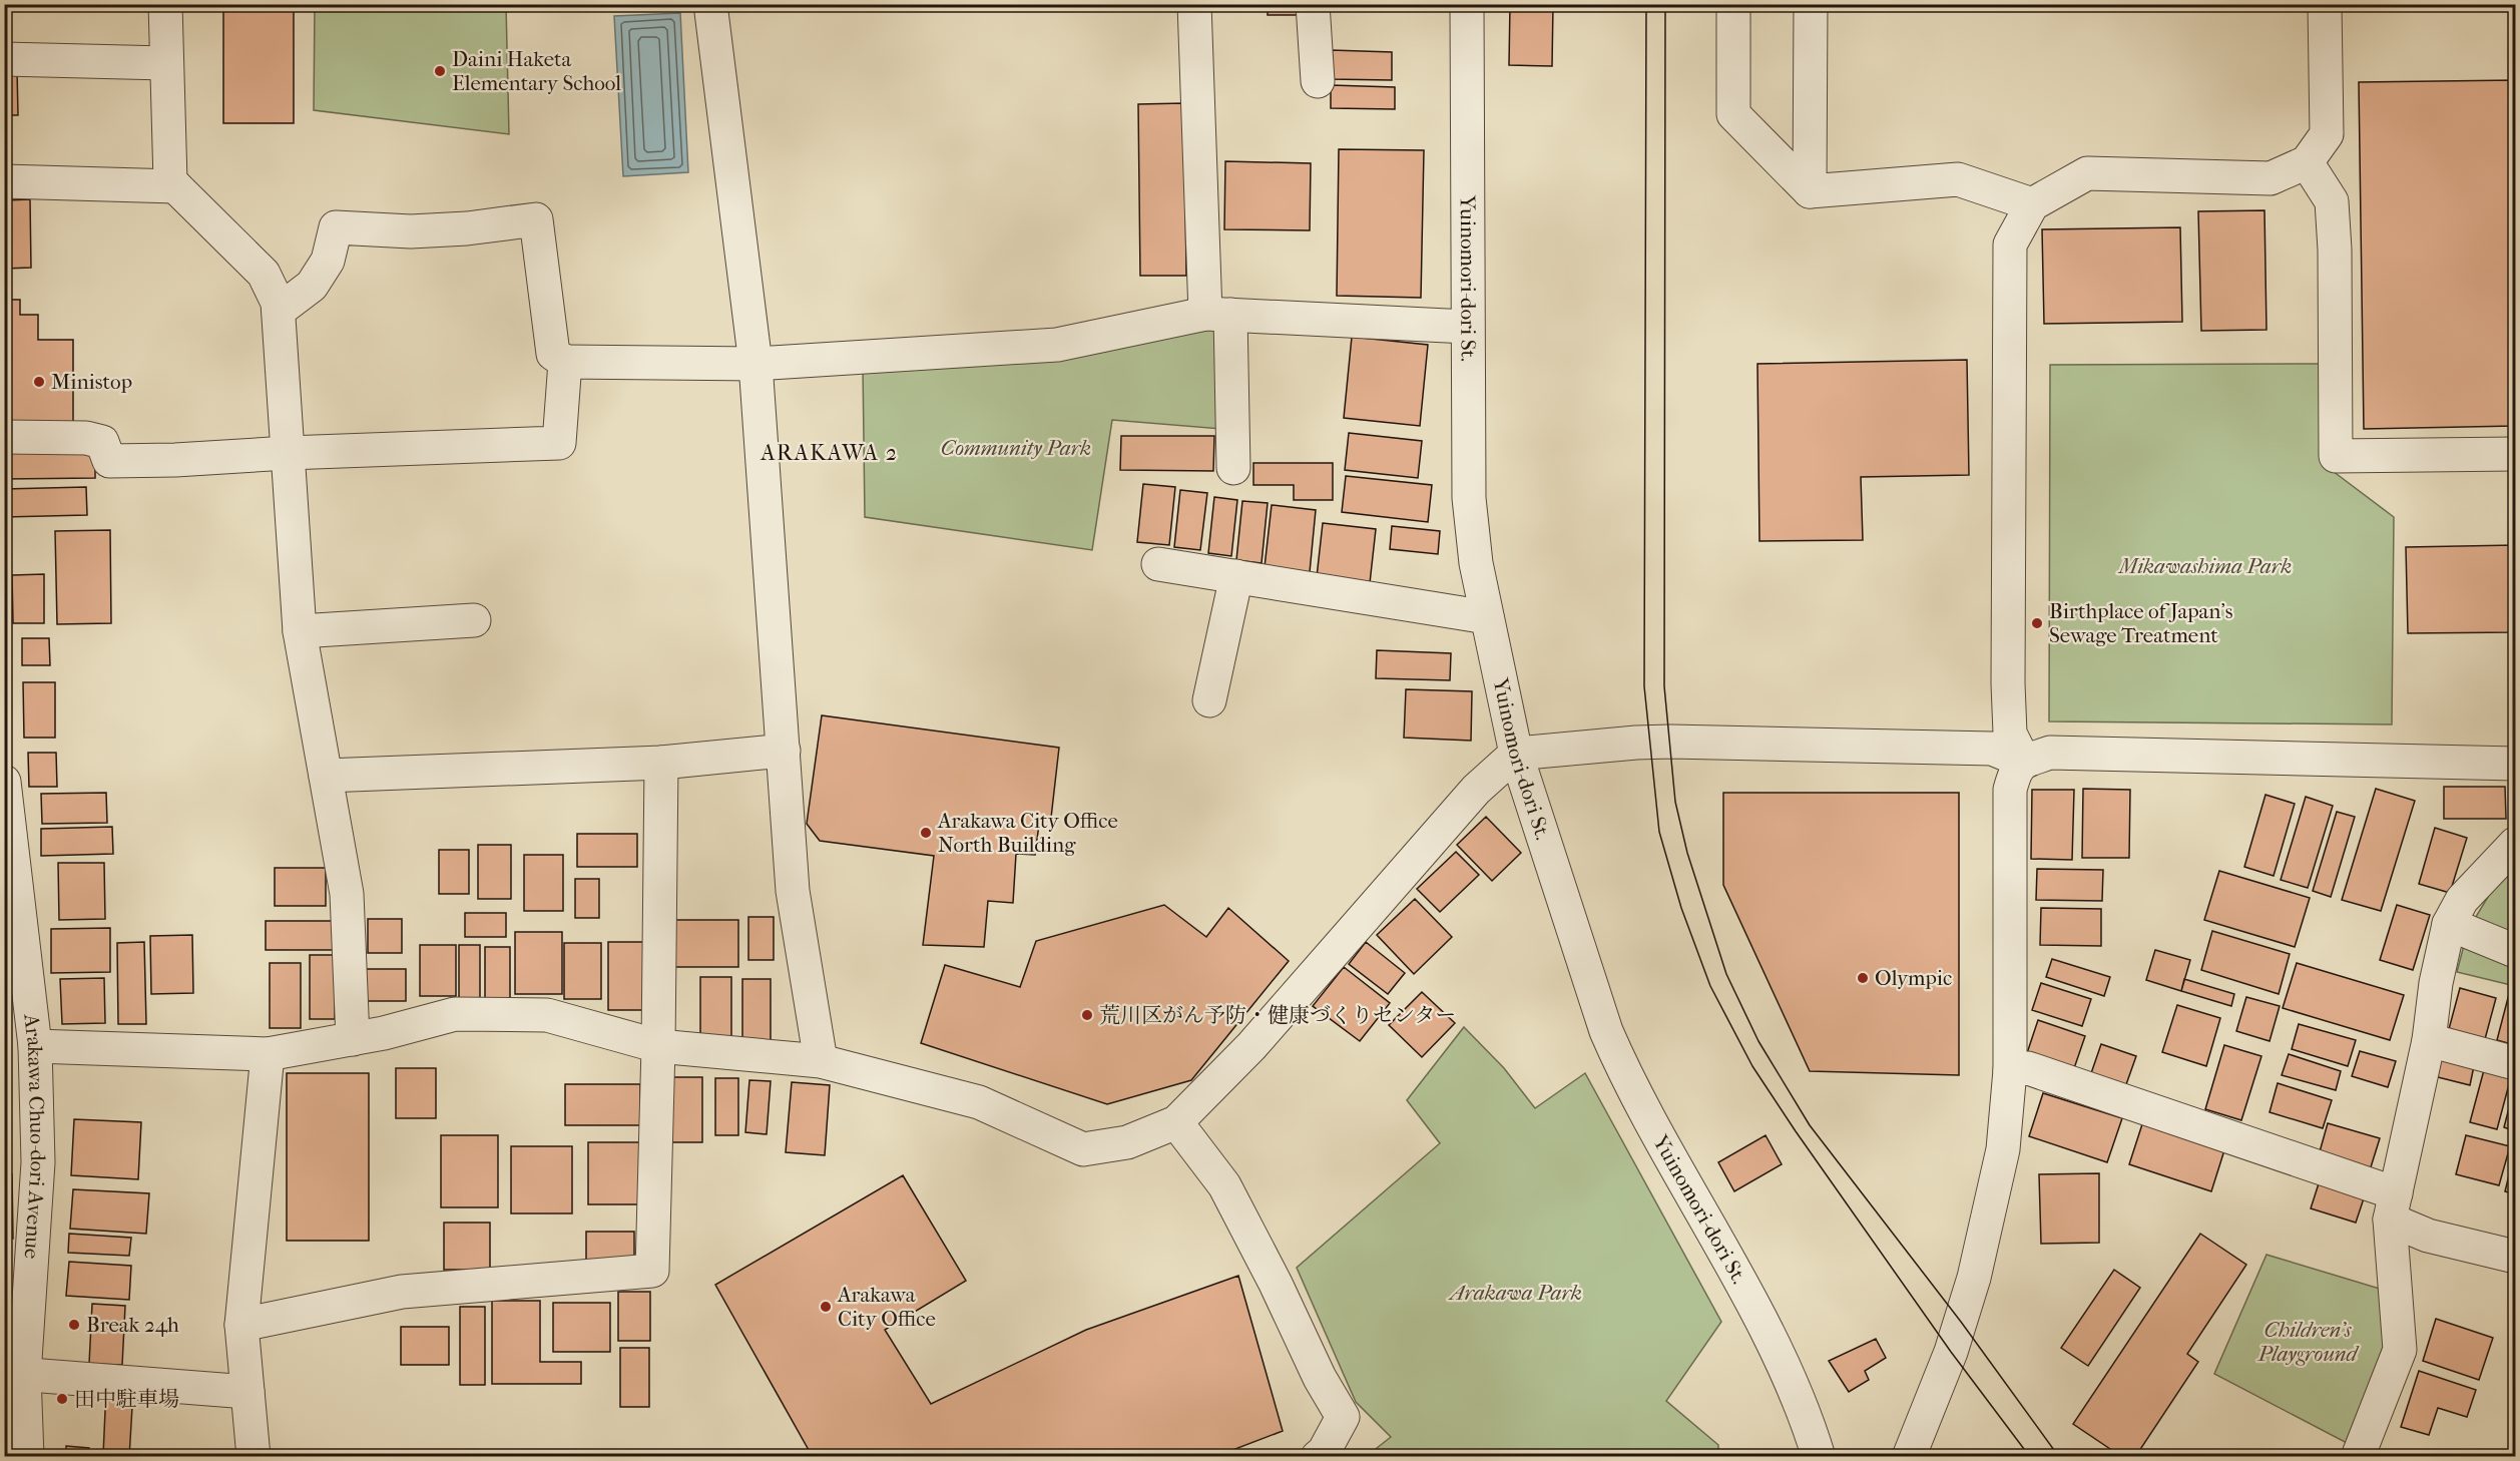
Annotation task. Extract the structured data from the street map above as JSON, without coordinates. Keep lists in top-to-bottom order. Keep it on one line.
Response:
{"streets":{"street":["Yuinomori-dori St.","Arakawa Chuo-dori Avenue"]},"districts":["ARAKAWA 2"],"parks":["Community Park","Mikawashima Park","Arakawa Park","Children's Playground"],"places":["Daini Haketa Elementary School","Ministop","Birthplace of Japan's Sewage Treatment","Arakawa City Office North Building","Olympic","荒川区がん予防・健康づくりセンター","Arakawa City Office","Break 24h","田中駐車場"]}
